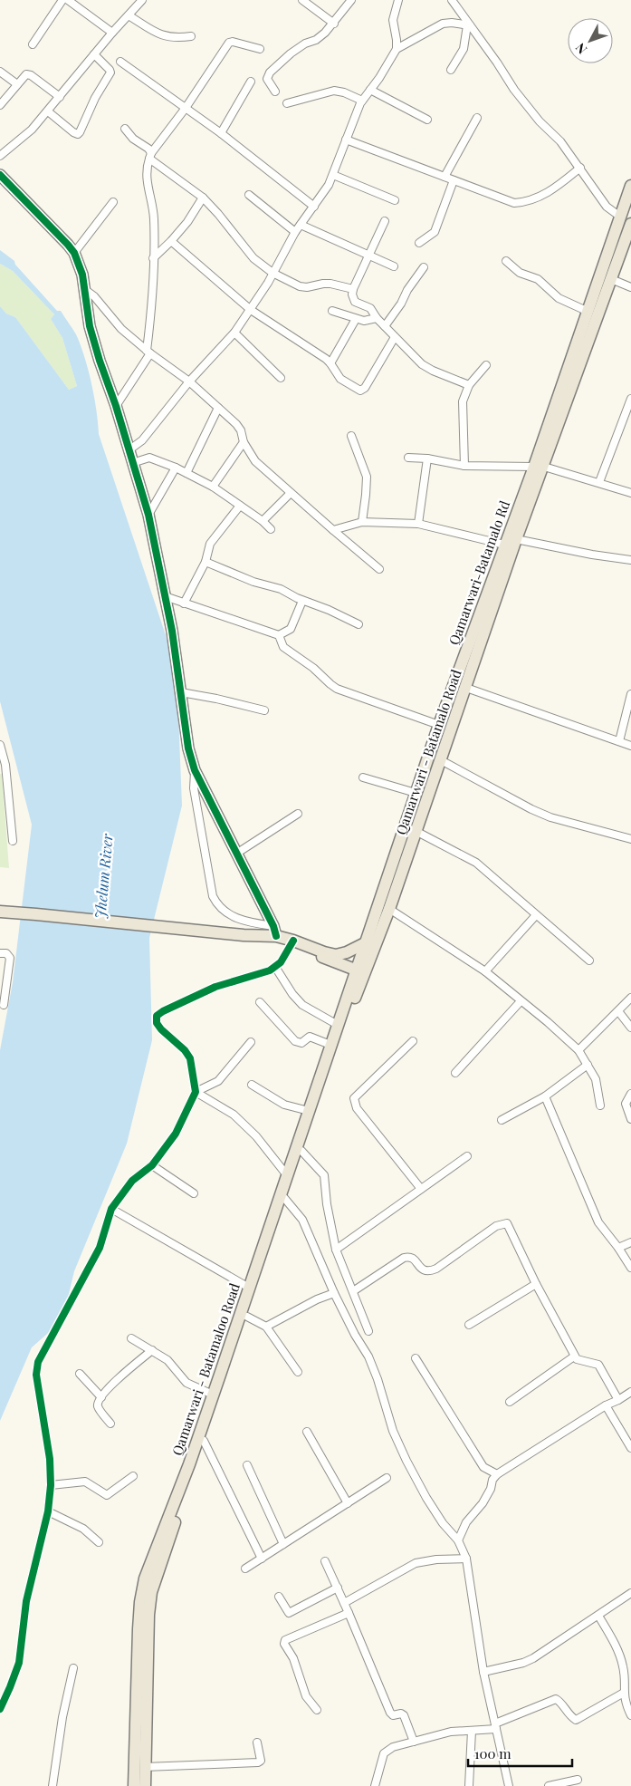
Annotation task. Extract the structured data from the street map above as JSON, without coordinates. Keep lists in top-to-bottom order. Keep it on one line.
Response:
{"streets":{"main road":["Qamarwari-Batamalo Rd","Qamarwari - Batamalo Road","Qamarwari - Batamaloo Road"]},"crossings":[["Qamarwari-Batamalo Rd","Qamarwari - Batamalo Road"],["Qamarwari-Batamalo Rd","Qamarwari - Batamaloo Road"],["Qamarwari - Batamalo Road","Qamarwari - Batamaloo Road"]],"water":["Jhelum River"],"scale_bar":"100 m","north":"bottom left"}
